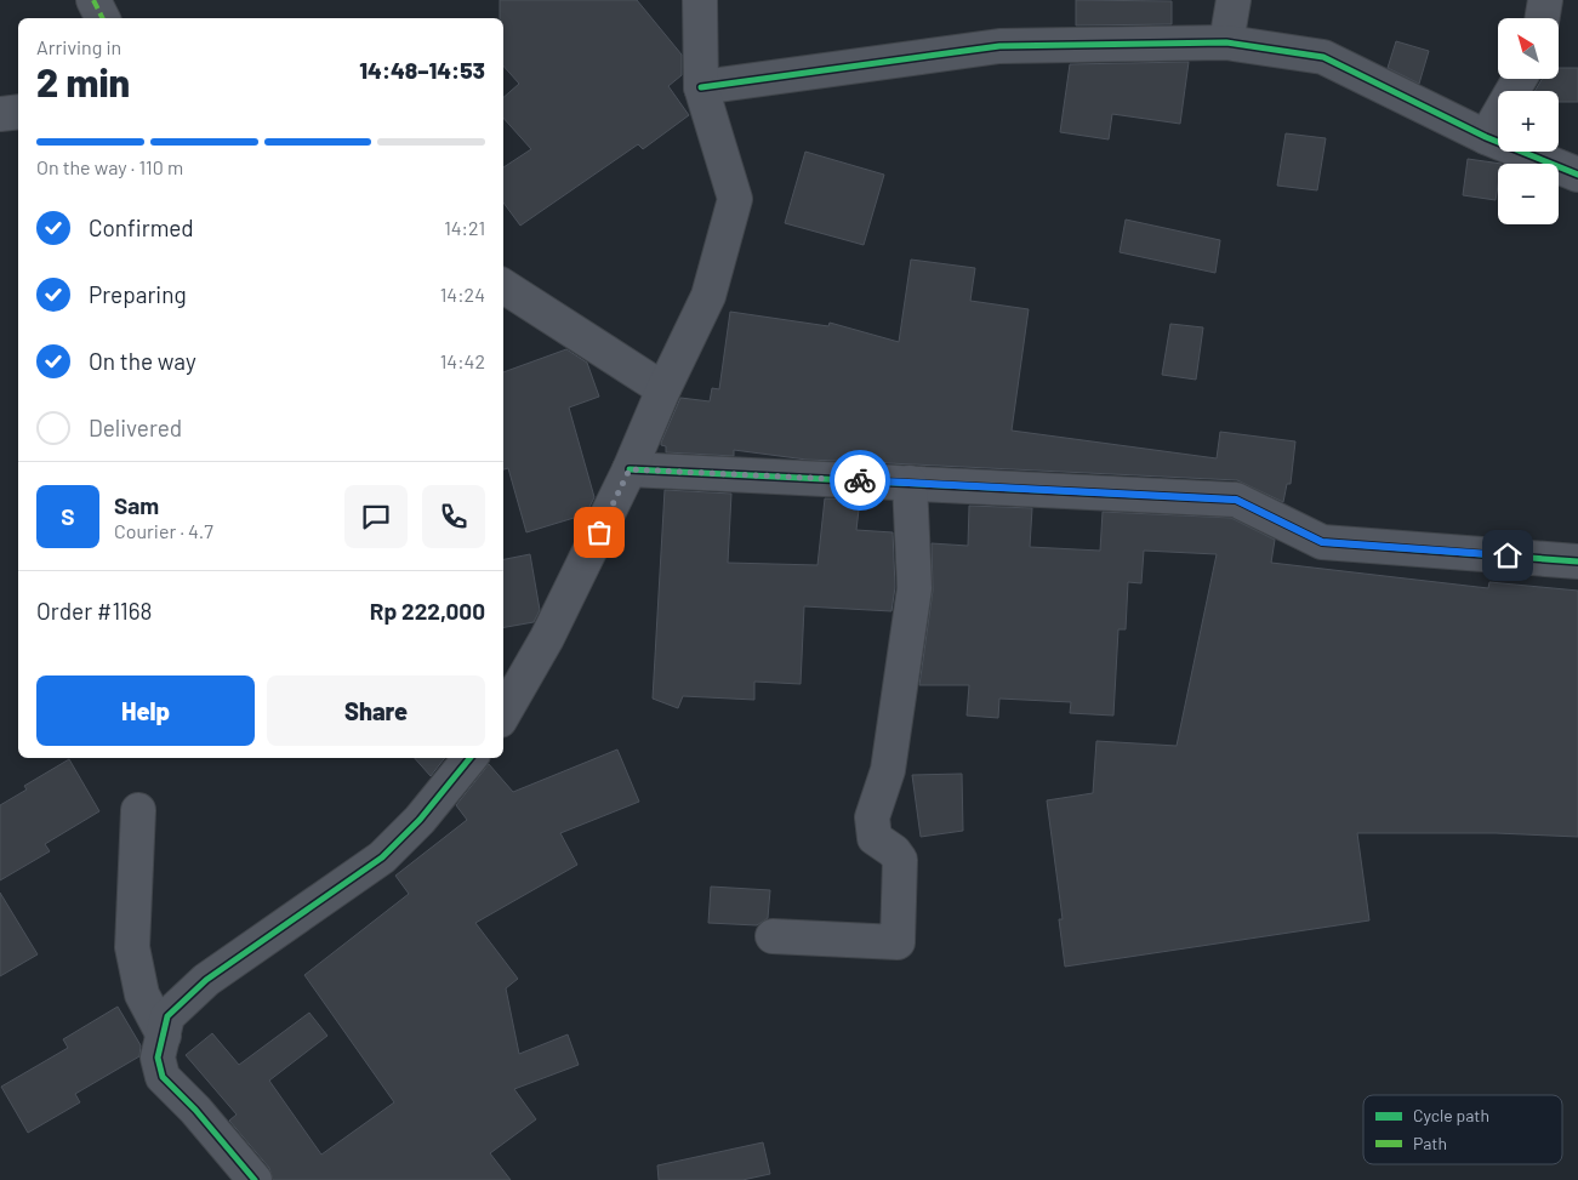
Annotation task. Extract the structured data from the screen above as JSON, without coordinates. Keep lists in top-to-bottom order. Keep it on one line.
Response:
{"legend":["Cycle path","Path"],"north":"top left","page":{"map_buttons":["+","−"],"heading":["2 min","Arriving in","14:48–14:53"],"panel":["Sam","Courier · 4.7","Order #1168","Rp 222,000"],"bar":"On the way · 110 m","list":[["Confirmed","14:21"],["Preparing","14:24"],["On the way","14:42"],"Delivered"],"round":"S","buttons":["Help","Share"]}}
